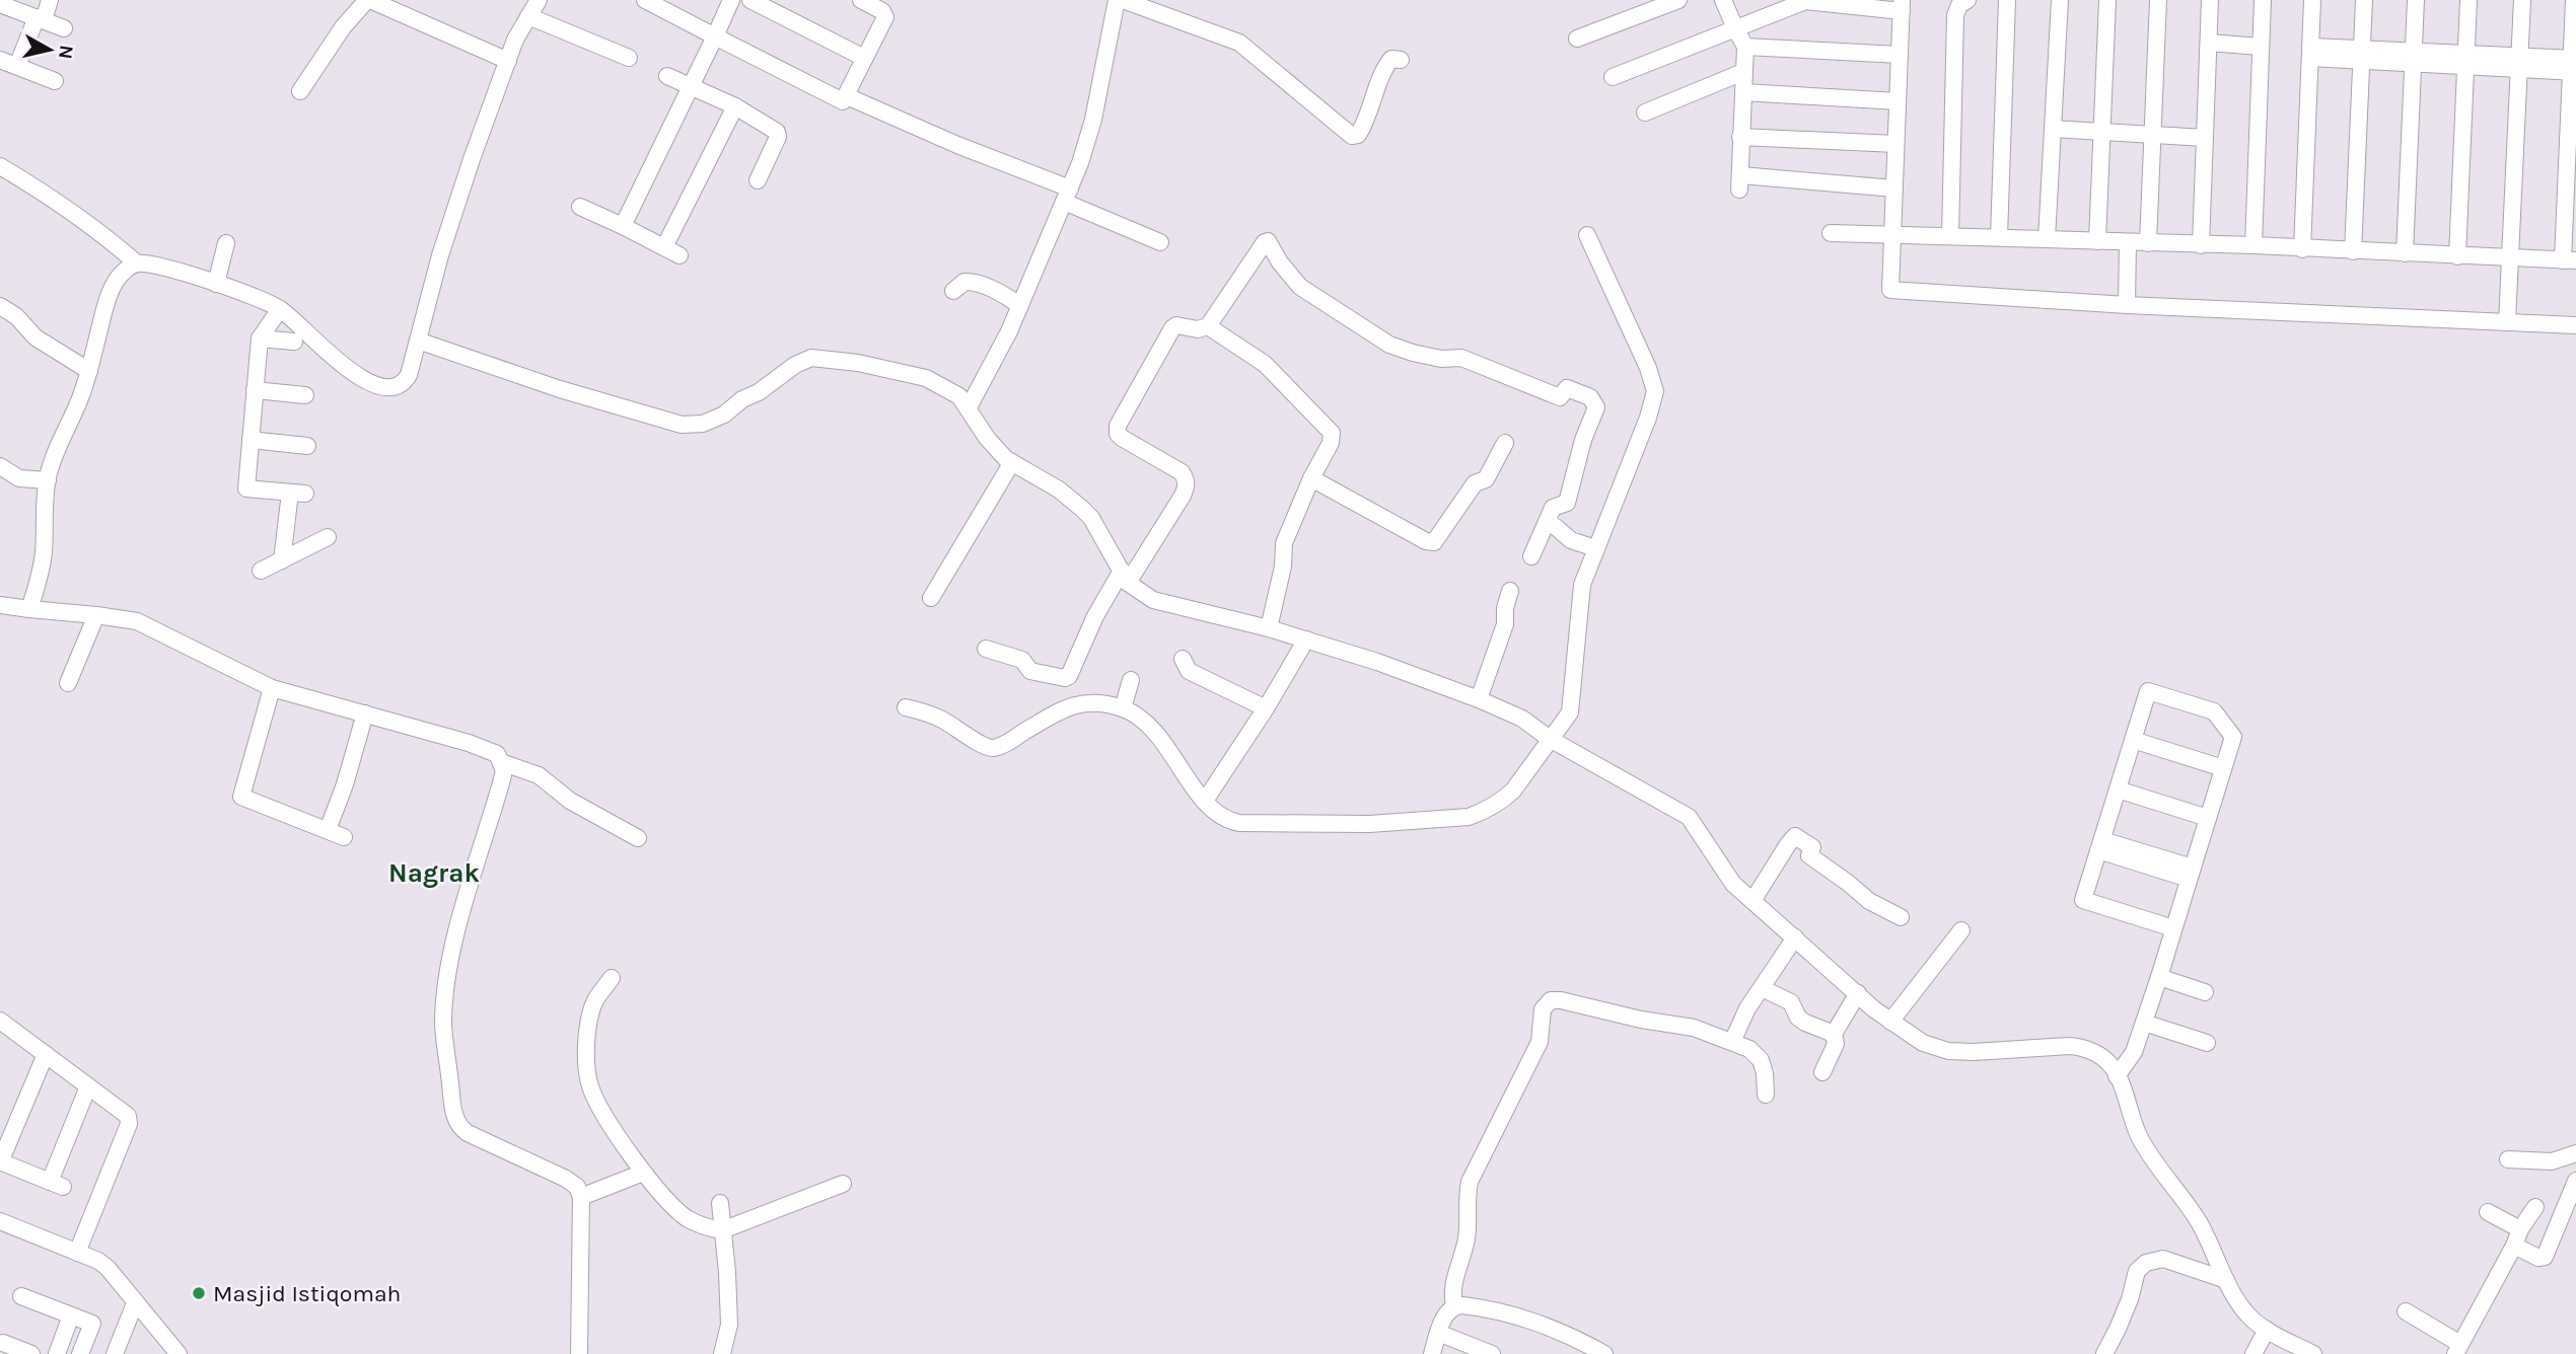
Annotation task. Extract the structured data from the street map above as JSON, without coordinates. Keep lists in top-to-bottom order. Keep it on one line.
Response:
{"districts":["Nagrak"],"places":["Masjid Istiqomah"],"north":"right"}
